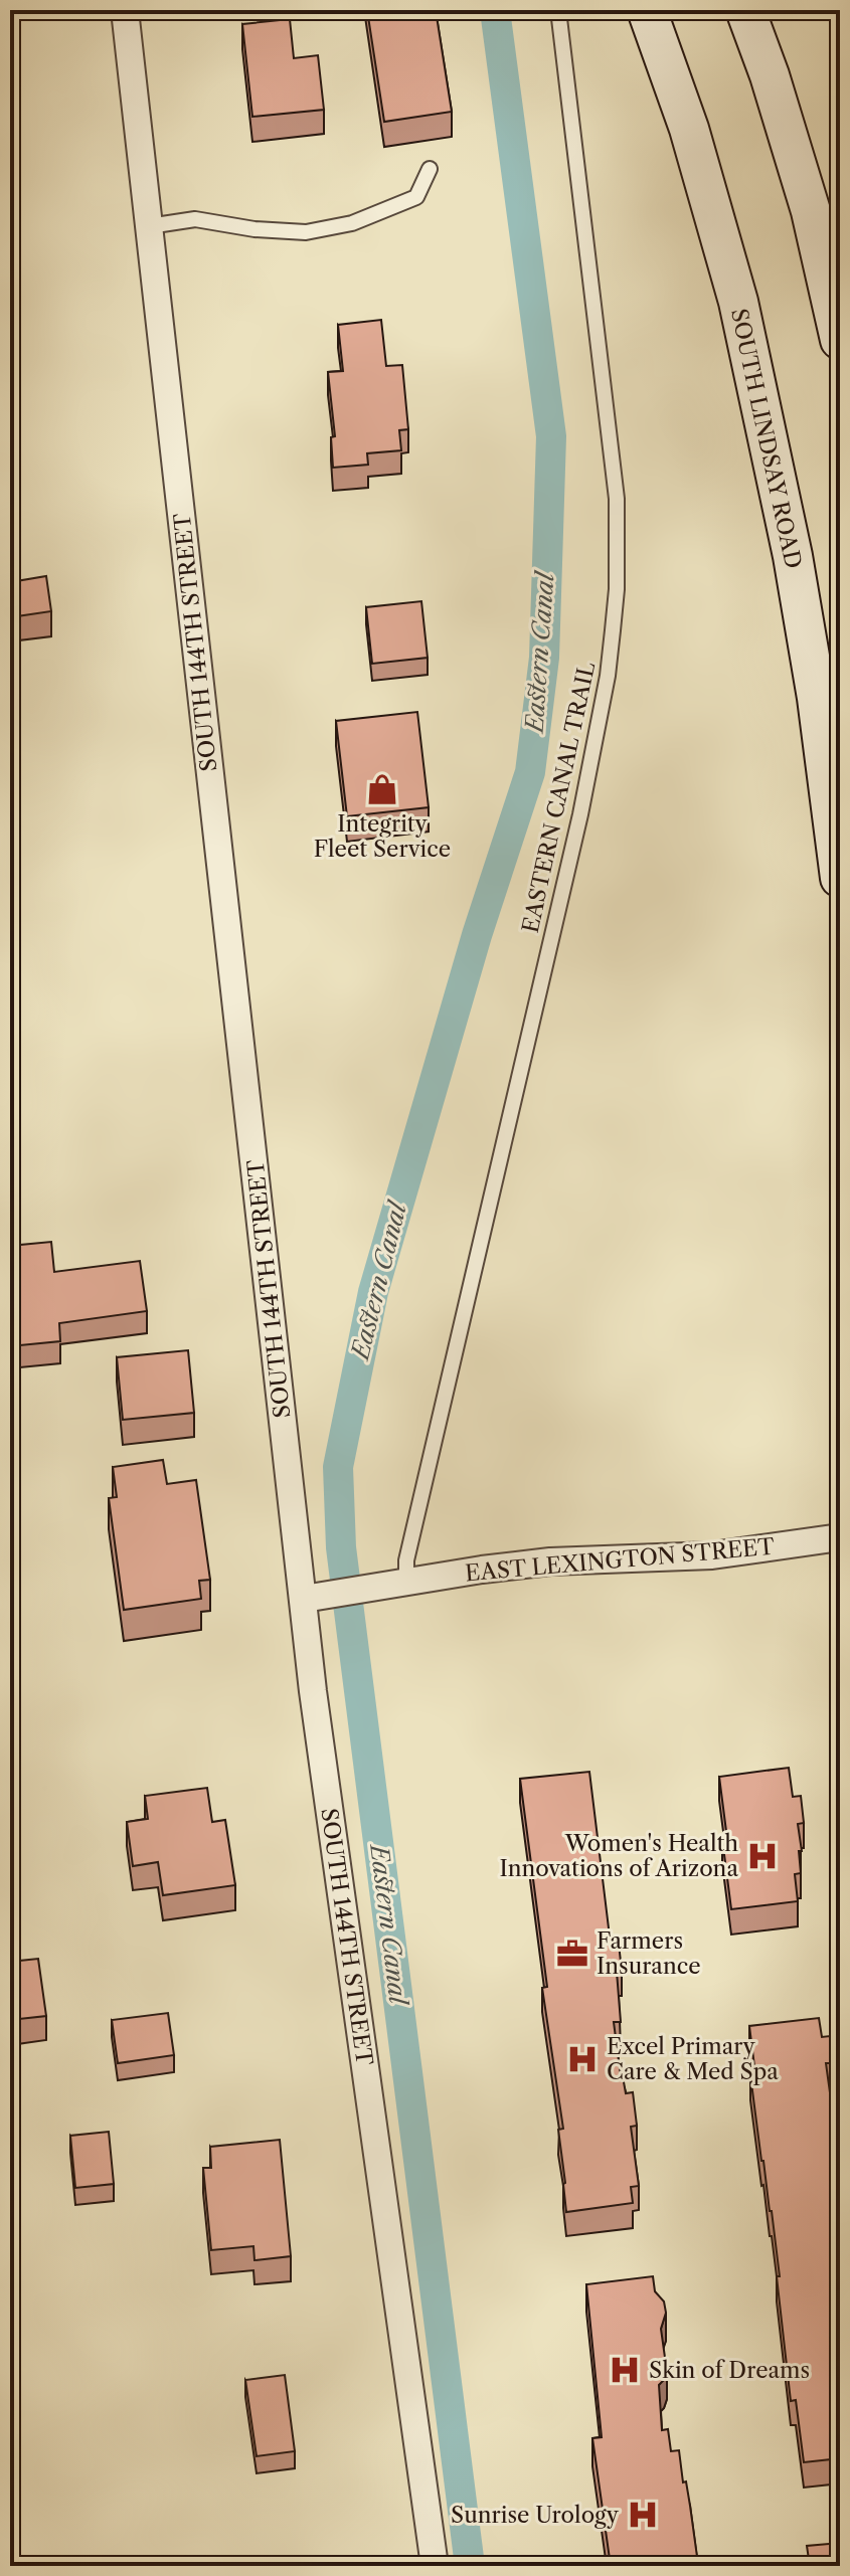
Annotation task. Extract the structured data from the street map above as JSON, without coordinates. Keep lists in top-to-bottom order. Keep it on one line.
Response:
{"streets":{"main road":["SOUTH LINDSAY ROAD"],"street":["SOUTH 144TH STREET","EAST LEXINGTON STREET"],"lane":["EASTERN CANAL TRAIL"]},"crossings":[["SOUTH 144TH STREET","EAST LEXINGTON STREET"],["EASTERN CANAL TRAIL","EAST LEXINGTON STREET"]],"water":["Eastern Canal"],"places":{"shop":["Integrity Fleet Service"],"hospital":["Women's Health Innovations of Arizona","Excel Primary Care & Med Spa","Skin of Dreams","Sunrise Urology"],"office":["Farmers Insurance"]}}
